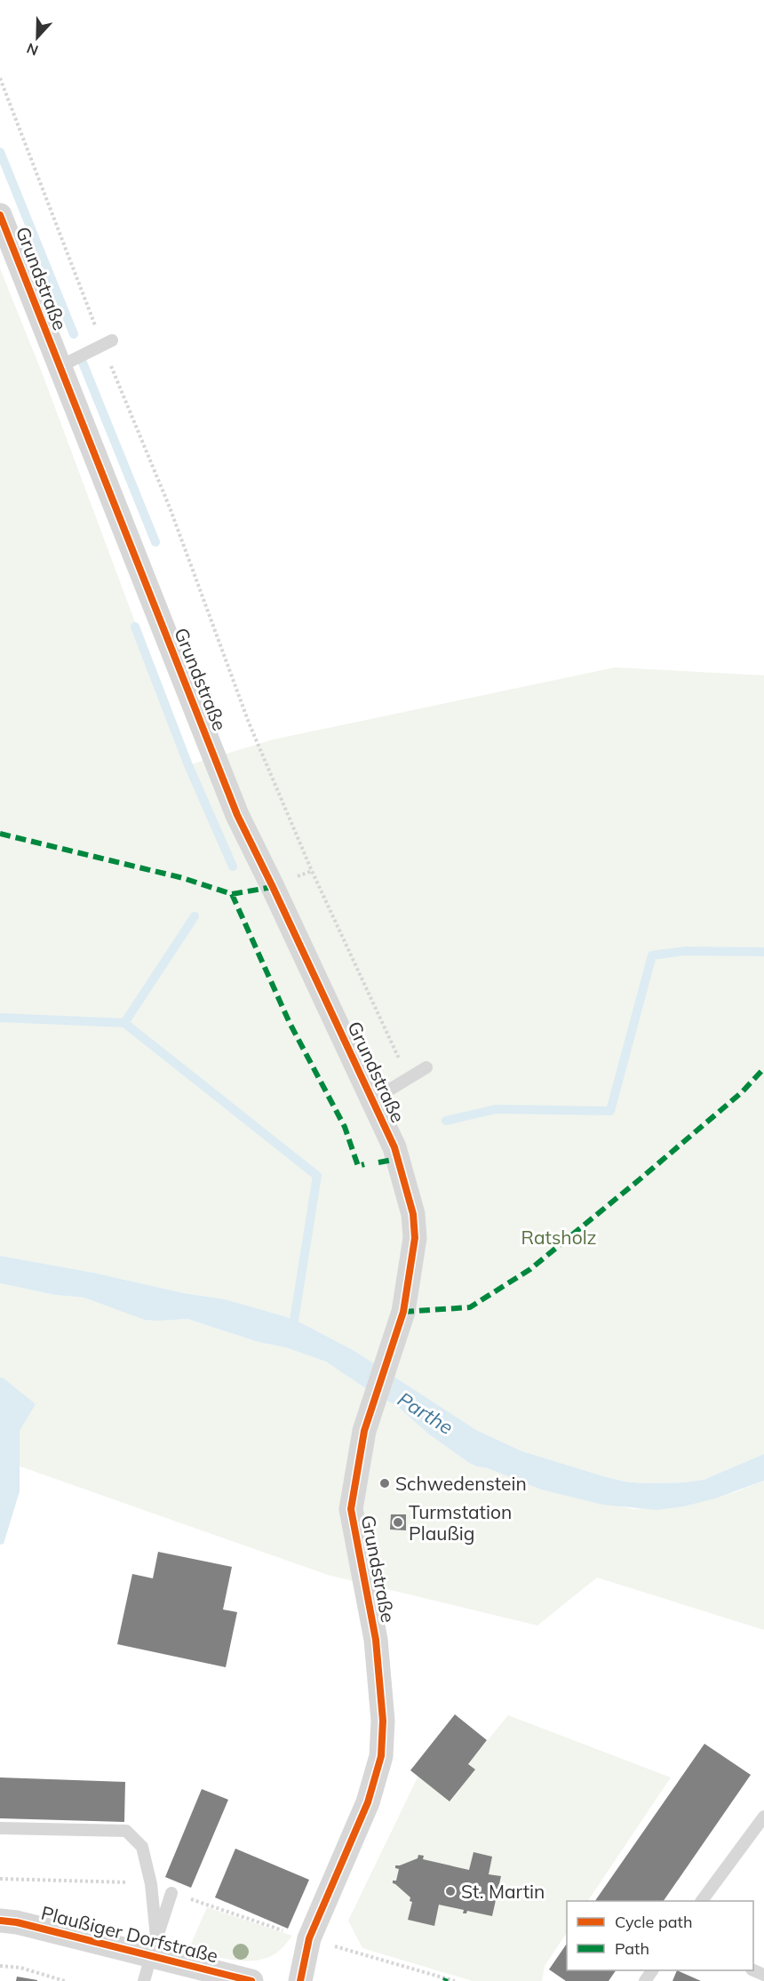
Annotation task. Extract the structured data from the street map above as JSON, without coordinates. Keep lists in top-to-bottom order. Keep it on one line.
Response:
{"streets":{"street":["Grundstraße","Plaußiger Dorfstraße"]},"water":["Parthe"],"parks":["Ratsholz"],"places":["Schwedenstein","Turmstation Plaußig","St. Martin"],"legend":["Cycle path","Path"],"north":"bottom"}
